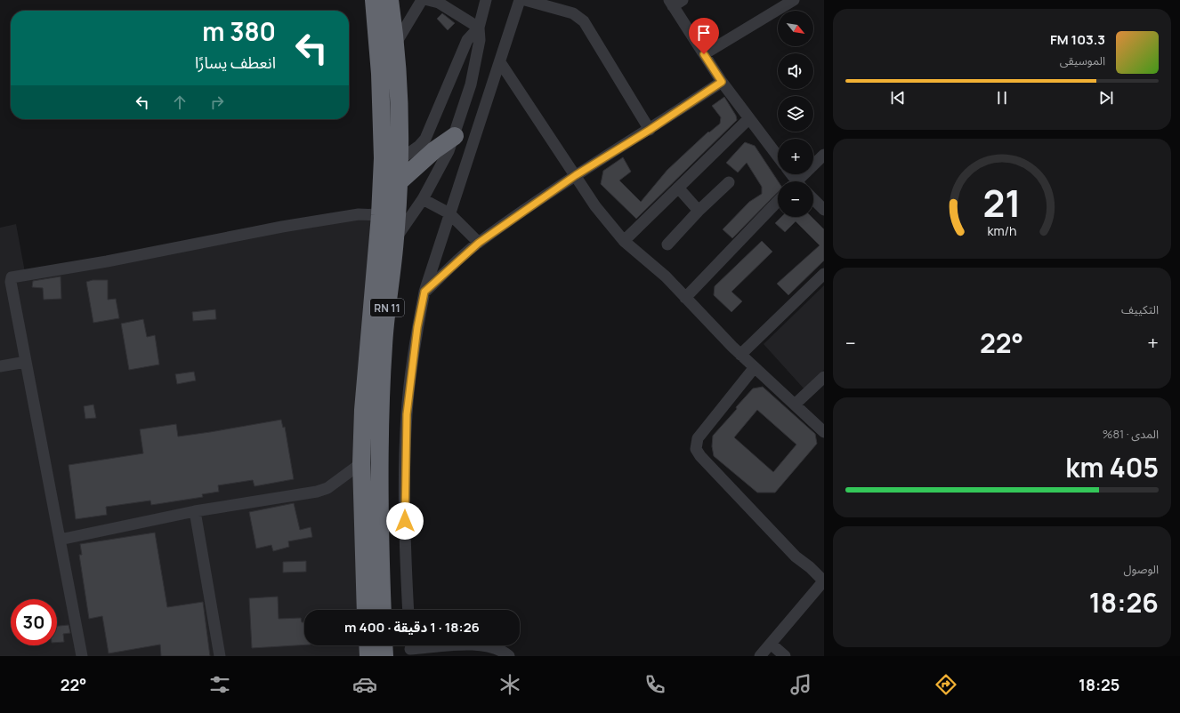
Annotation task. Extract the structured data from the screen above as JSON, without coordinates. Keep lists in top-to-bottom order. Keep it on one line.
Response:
{"streets":{"highway":["RN 11"]},"north":"bottom right","page":{"map_buttons":["+","−"],"turn":["380 m","انعطف يسارًا"],"song":["103.3 FM","الموسيقى"],"tile":["التكييف",["المدى · 81%","405 km"],["الوصول","18:26"]],"heat":["−","22°","+"],"limit":"30","trip":"18:26 · 1 دقيقة · 400 m","tabs":["18:25","22°"],"gauge":["21","km/h"]}}
